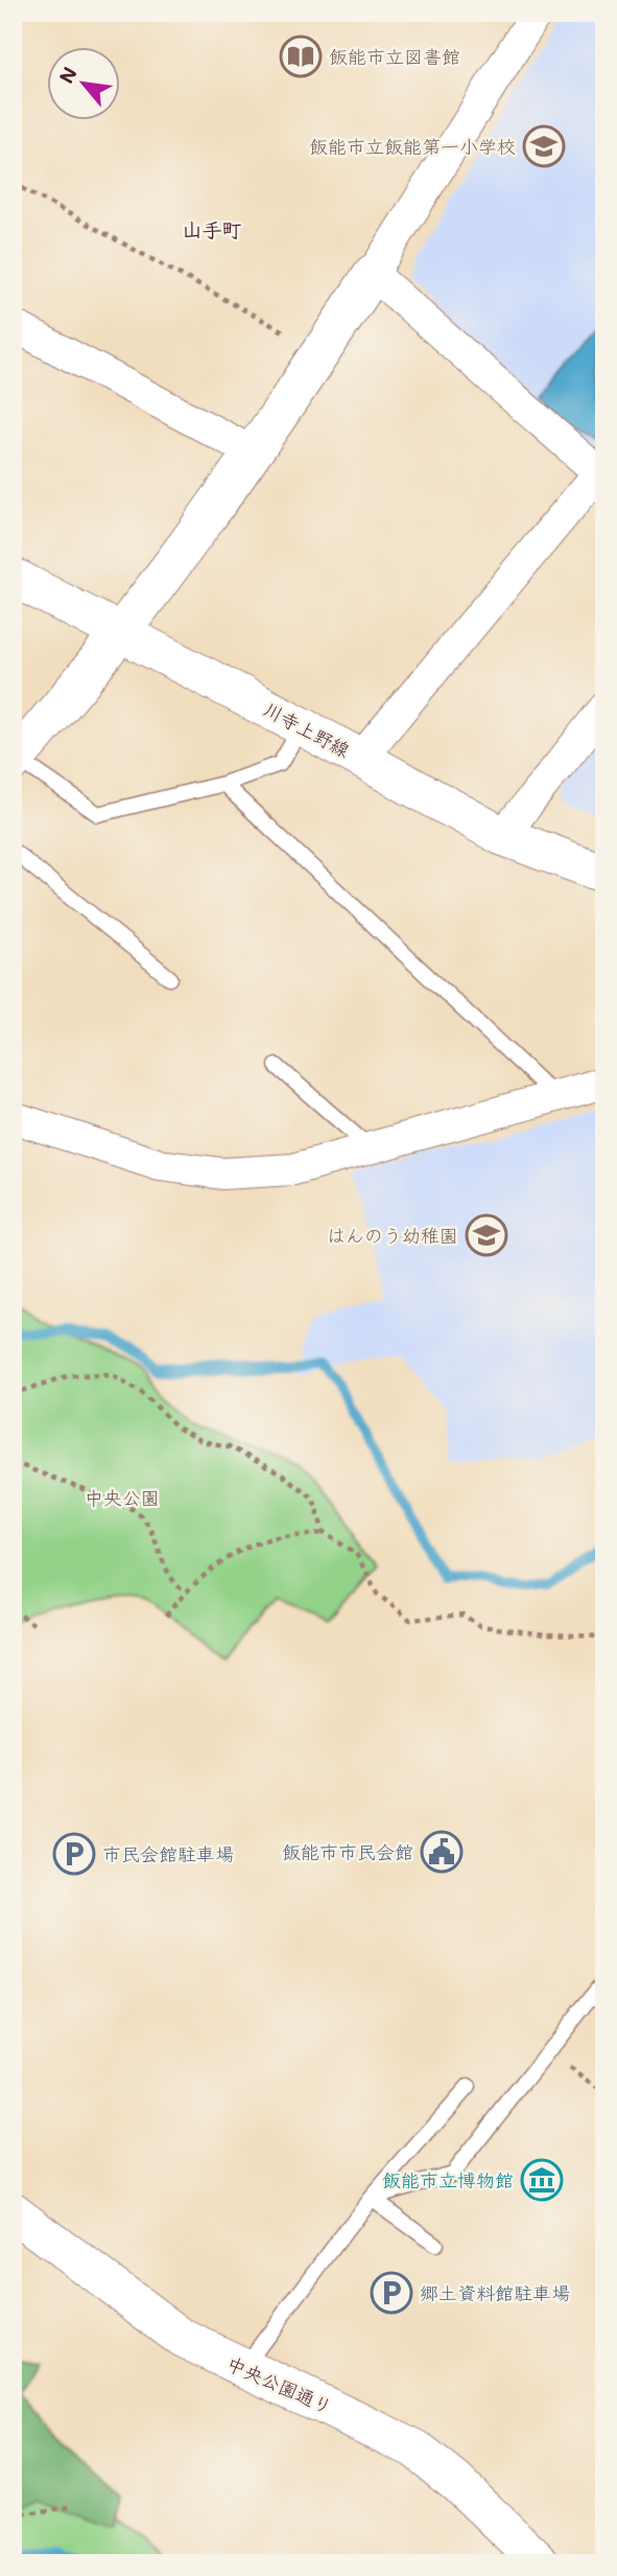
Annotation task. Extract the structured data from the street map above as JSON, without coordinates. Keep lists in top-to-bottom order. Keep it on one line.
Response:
{"streets":{"street":["川寺上野線","中央公園通り"]},"districts":["山手町"],"parks":["中央公園"],"places":{"library":["飯能市立図書館"],"school or university":["飯能市立飯能第一小学校","はんのう幼稚園"],"public building":["飯能市市民会館"],"parking":["市民会館駐車場","郷土資料館駐車場"],"museum":["飯能市立博物館"]},"north":"top left"}
